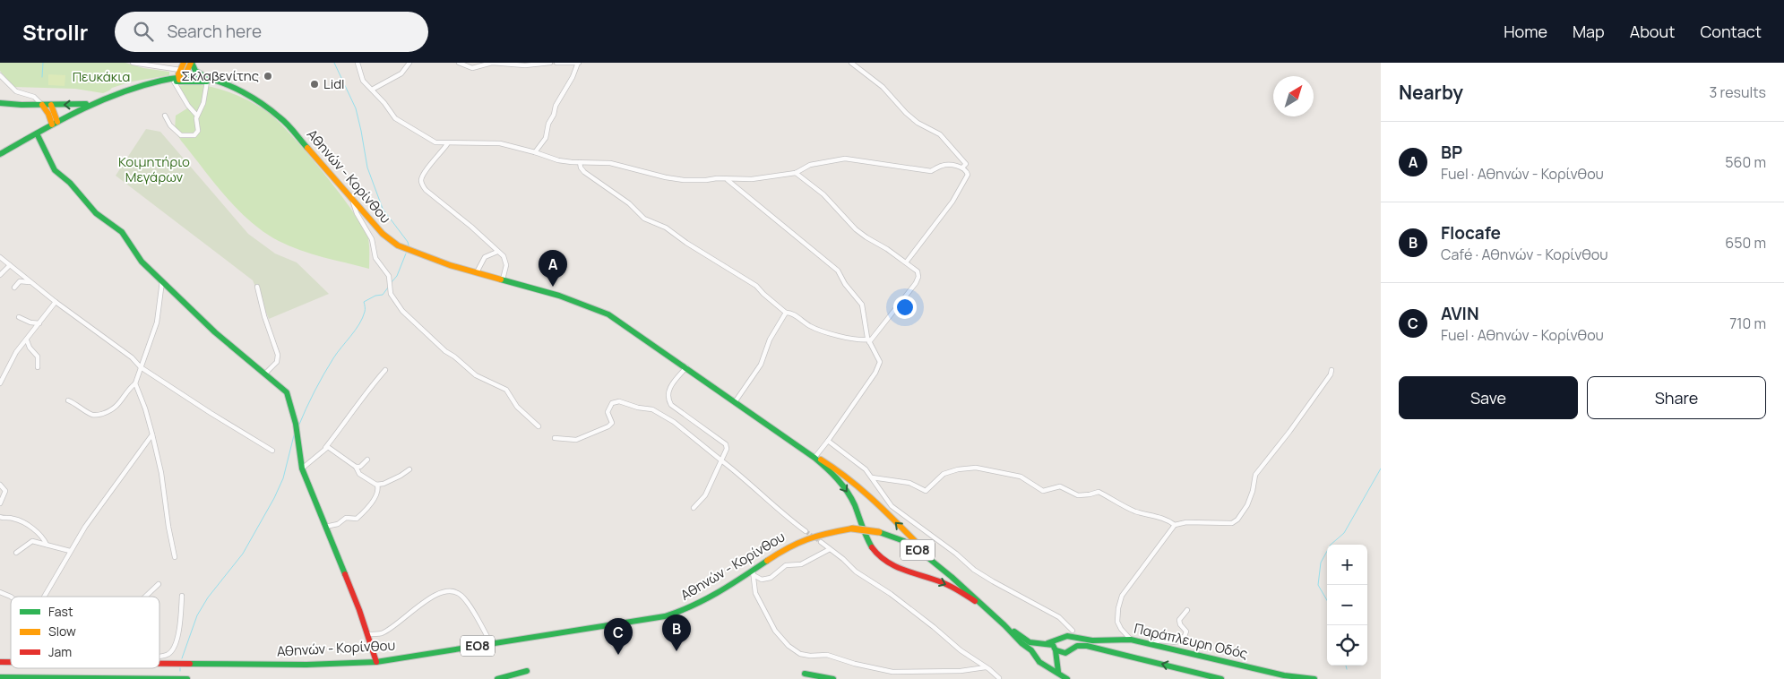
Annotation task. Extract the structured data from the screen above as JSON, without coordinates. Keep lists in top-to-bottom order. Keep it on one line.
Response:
{"streets":{"main road":["Αθηνών - Κορίνθου","ΕΟ8","Παράπλευρη Οδός"]},"crossings":[["Αθηνών - Κορίνθου","Παράπλευρη Οδός"]],"parks":["Πευκάκια","Κοιμητήριο Μεγάρων"],"places":["Σκλαβενίτης","Lidl"],"legend":["Fast","Slow","Jam"],"north":"top right","page":{"header":"Strollr","search":"Search here","nav":["Home","Map","About","Contact"],"heading":["Nearby","3 results"],"list":[{"mark":"A","name":"BP","note":"Fuel · Αθηνών - Κορίνθου","value":"560 m"},{"mark":"B","name":"Flocafe","note":"Café · Αθηνών - Κορίνθου","value":"650 m"},{"mark":"C","name":"AVIN","note":"Fuel · Αθηνών - Κορίνθου","value":"710 m"}],"pins":["A","B","C"],"buttons":["Save","Share"],"map_buttons":["+","−"]}}
